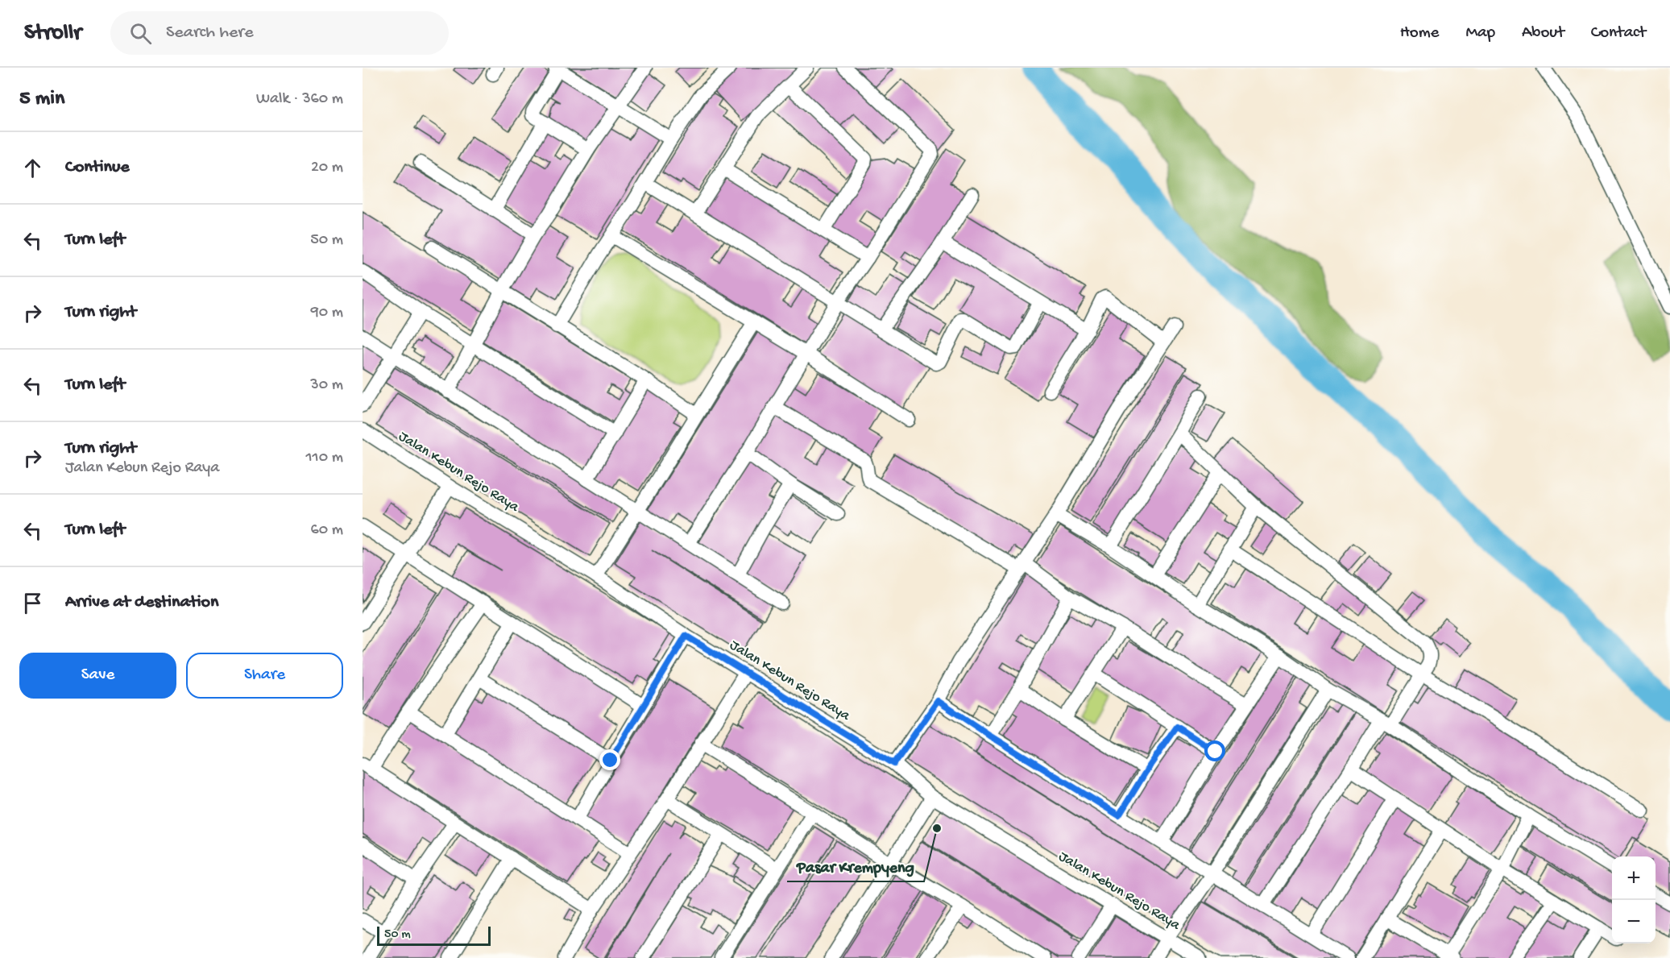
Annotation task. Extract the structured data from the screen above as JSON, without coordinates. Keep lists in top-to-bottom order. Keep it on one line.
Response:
{"streets":{"street":["Jalan Kebun Rejo Raya"]},"places":["Pasar Krempyeng"],"scale_bar":"50 m","page":{"header":"Strollr","search":"Search here","nav":["Home","Map","About","Contact"],"heading":["5 min","Walk · 360 m"],"list":[["Continue","20 m"],["Turn left","50 m"],["Turn right","90 m"],["Turn left","30 m"],["Turn right","Jalan Kebun Rejo Raya","110 m"],["Turn left","60 m"],"Arrive at destination"],"buttons":["Save","Share"],"map_buttons":["+","−"],"scale":"50 m"}}
